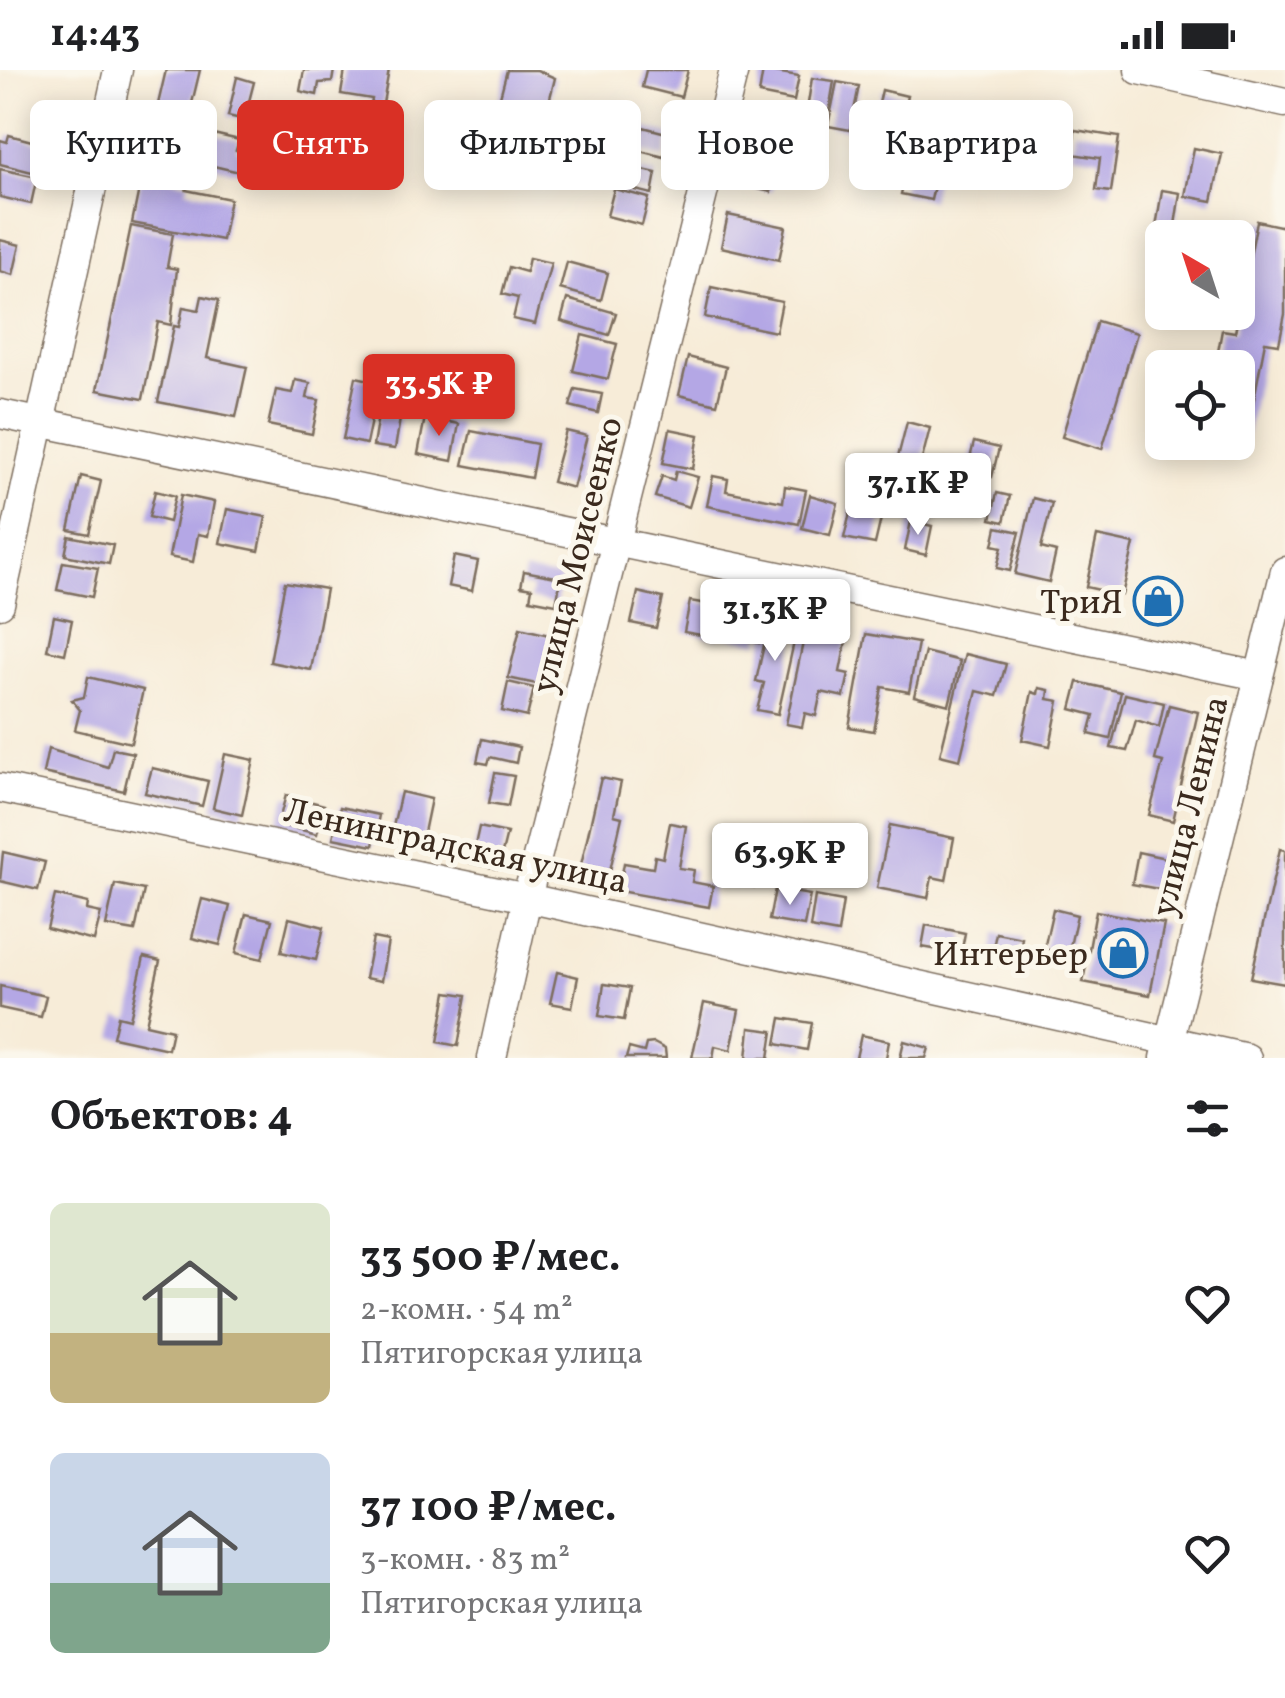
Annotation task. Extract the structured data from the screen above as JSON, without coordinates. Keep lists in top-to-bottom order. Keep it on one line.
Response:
{"streets":{"street":["улица Моисеенко","улица Ленина","Ленинградская улица"]},"crossings":[["улица Моисеенко","Ленинградская улица"],["улица Ленина","Ленинградская улица"]],"places":{"shop":["ТриЯ","Интерьер"]},"north":"top left","page":{"status":"14:43","chip":["Купить","Снять","Фильтры","Новое","Квартира"],"price":["33.5K ₽","37.1K ₽","31.3K ₽","63.9K ₽"],"heading":"Объектов: 4","list":[{"name":"33 500 ₽/мес.","note":"2-комн. · 54 m² · Пятигорская улица"},{"name":"37 100 ₽/мес.","note":"3-комн. · 83 m² · Пятигорская улица"}]}}
